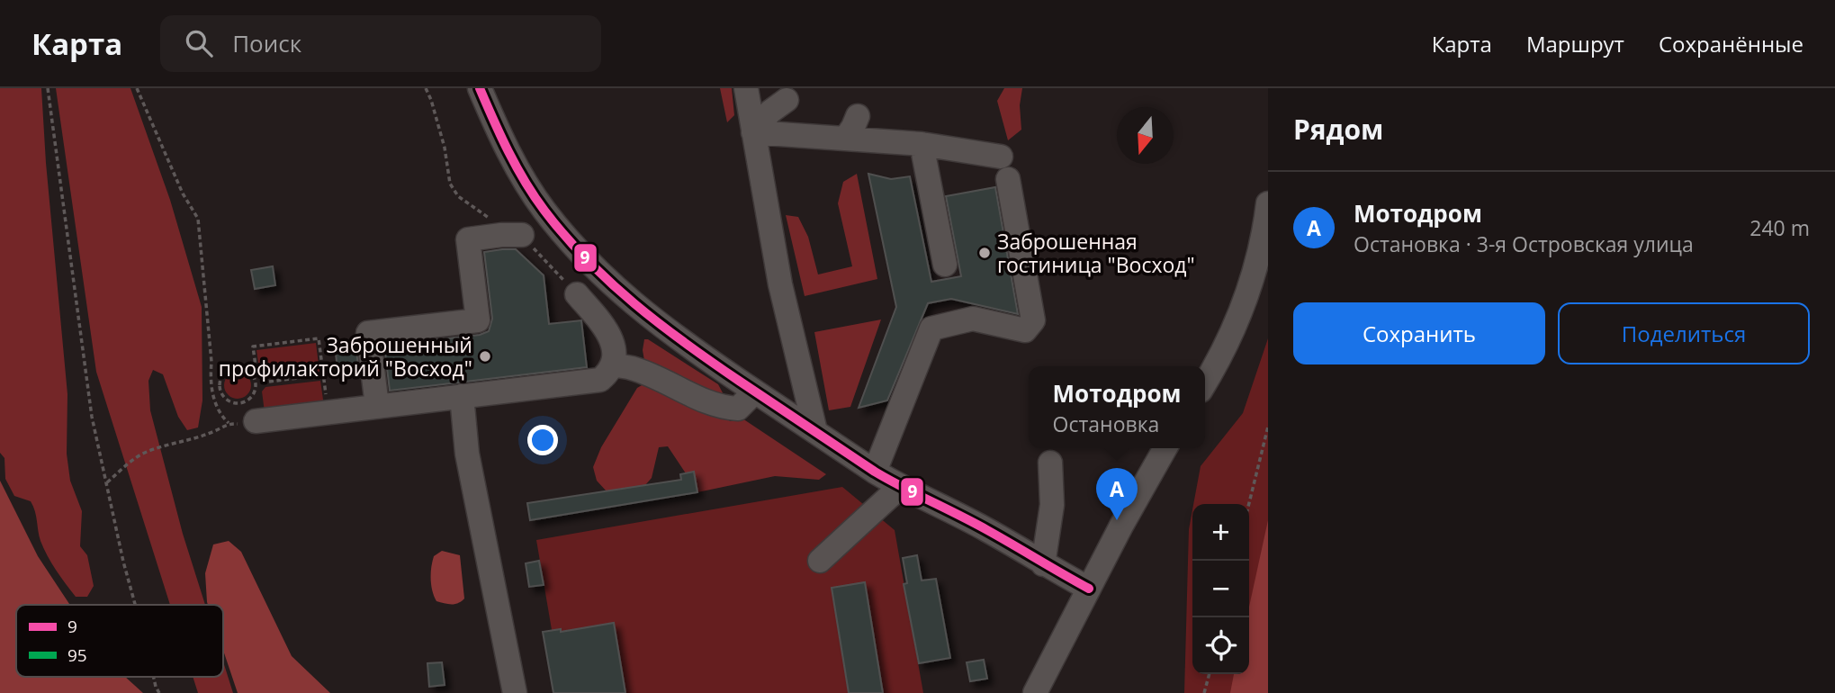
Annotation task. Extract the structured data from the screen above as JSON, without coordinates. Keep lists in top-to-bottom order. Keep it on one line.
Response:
{"places":["Заброшенная гостиница \"Восход\"","Заброшенный профилакторий \"Восход\""],"lines":["transit line 9"],"legend":["9","95"],"north":"bottom","page":{"header":"Карта","search":"Поиск","nav":["Карта","Маршрут","Сохранённые"],"heading":"Рядом","list":[{"mark":"A","name":"Мотодром","note":"Остановка · 3-я Островская улица","value":"240 m"}],"buttons":["Сохранить","Поделиться"],"popup":["Мотодром","Остановка"],"pins":"A","map_buttons":["+","−"]}}
